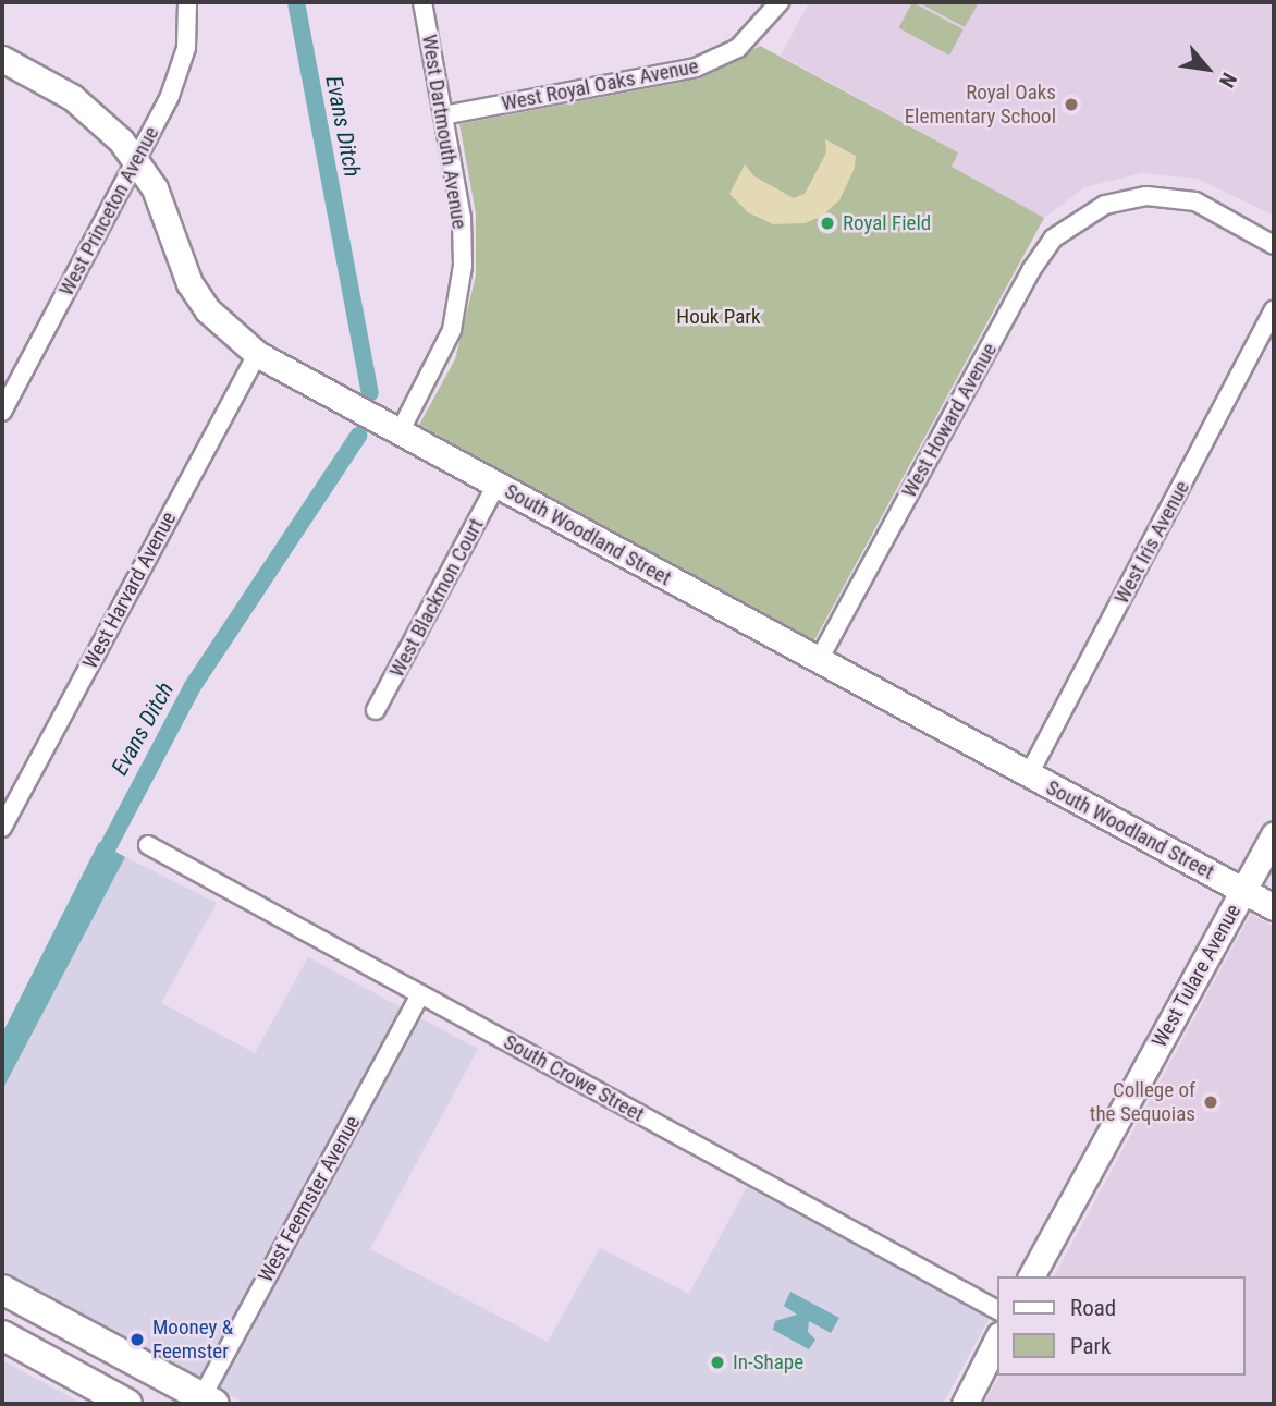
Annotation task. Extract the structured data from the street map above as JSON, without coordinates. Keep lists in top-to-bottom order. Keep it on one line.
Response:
{"streets":{"street":["West Royal Oaks Avenue","West Dartmouth Avenue","West Princeton Avenue","West Howard Avenue","South Woodland Street","West Iris Avenue","West Harvard Avenue","West Blackmon Court","West Tulare Avenue","South Crowe Street","West Feemster Avenue"]},"crossings":[["West Royal Oaks Avenue","West Dartmouth Avenue"],["West Dartmouth Avenue","South Woodland Street"],["West Princeton Avenue","South Woodland Street"],["West Howard Avenue","South Woodland Street"],["South Woodland Street","West Iris Avenue"],["South Woodland Street","West Harvard Avenue"],["South Woodland Street","West Blackmon Court"],["South Woodland Street","West Tulare Avenue"],["South Crowe Street","West Feemster Avenue"]],"water":["Evans Ditch"],"parks":["Houk Park"],"places":["Royal Oaks Elementary School","Royal Field","College of the Sequoias","Mooney & Feemster","In-Shape"],"legend":["Road","Park"],"north":"bottom right"}
